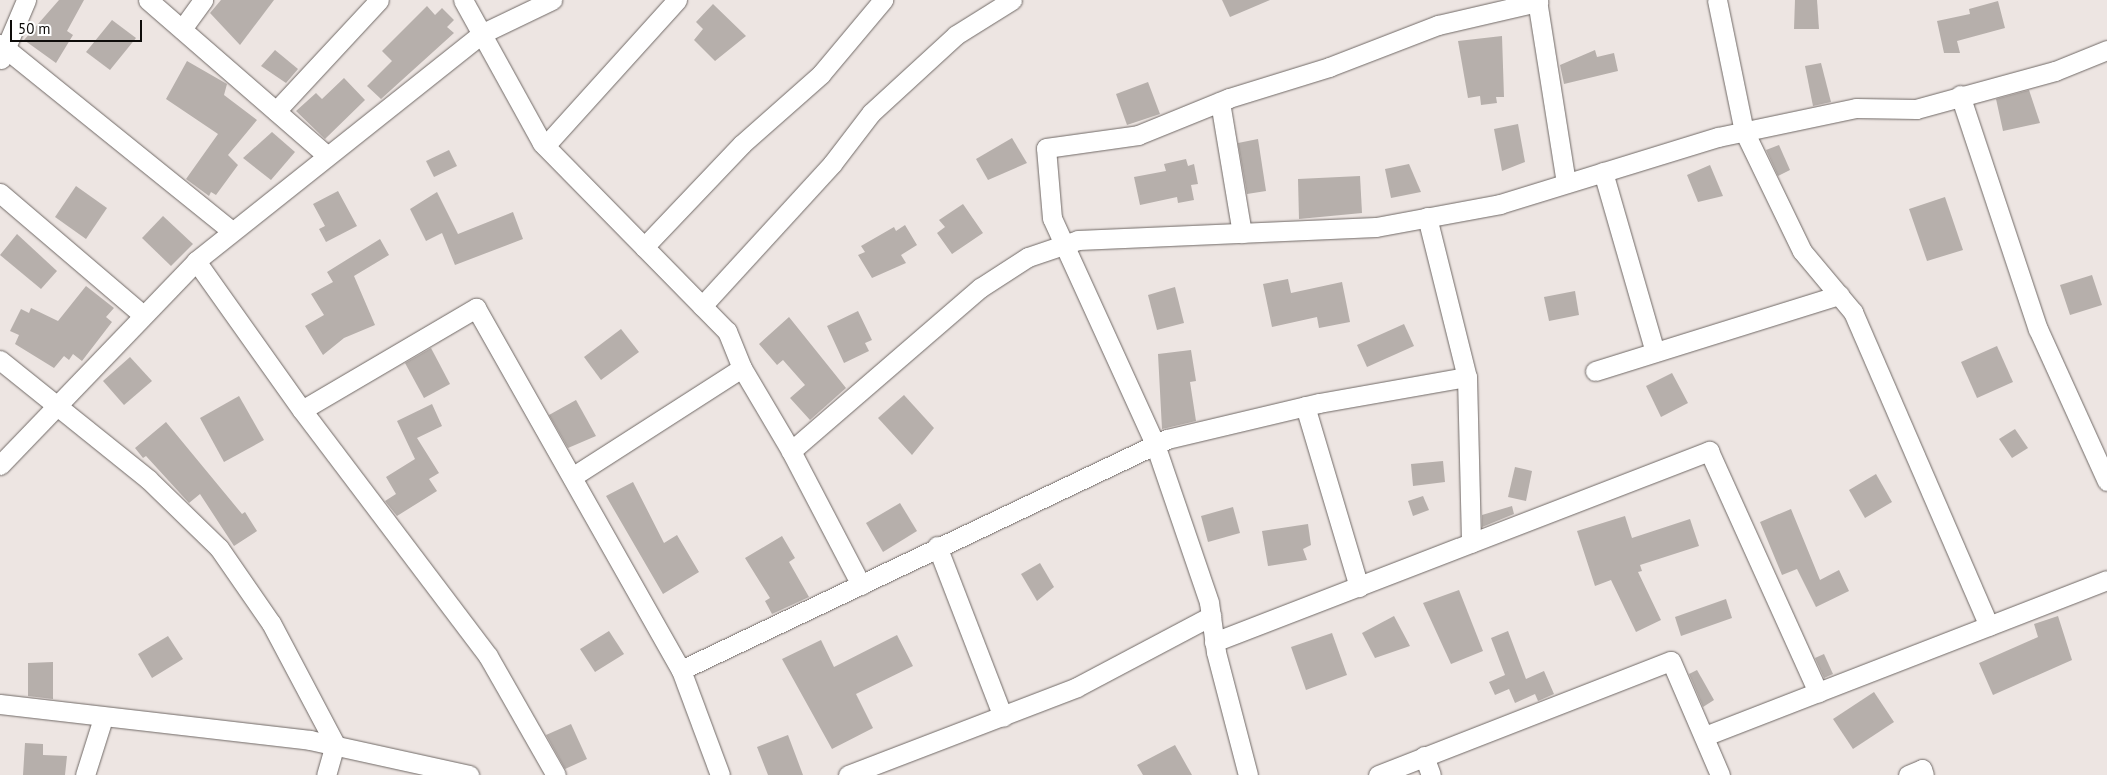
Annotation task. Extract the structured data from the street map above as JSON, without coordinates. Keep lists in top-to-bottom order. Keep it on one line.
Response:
{"scale_bar":"50 m"}
